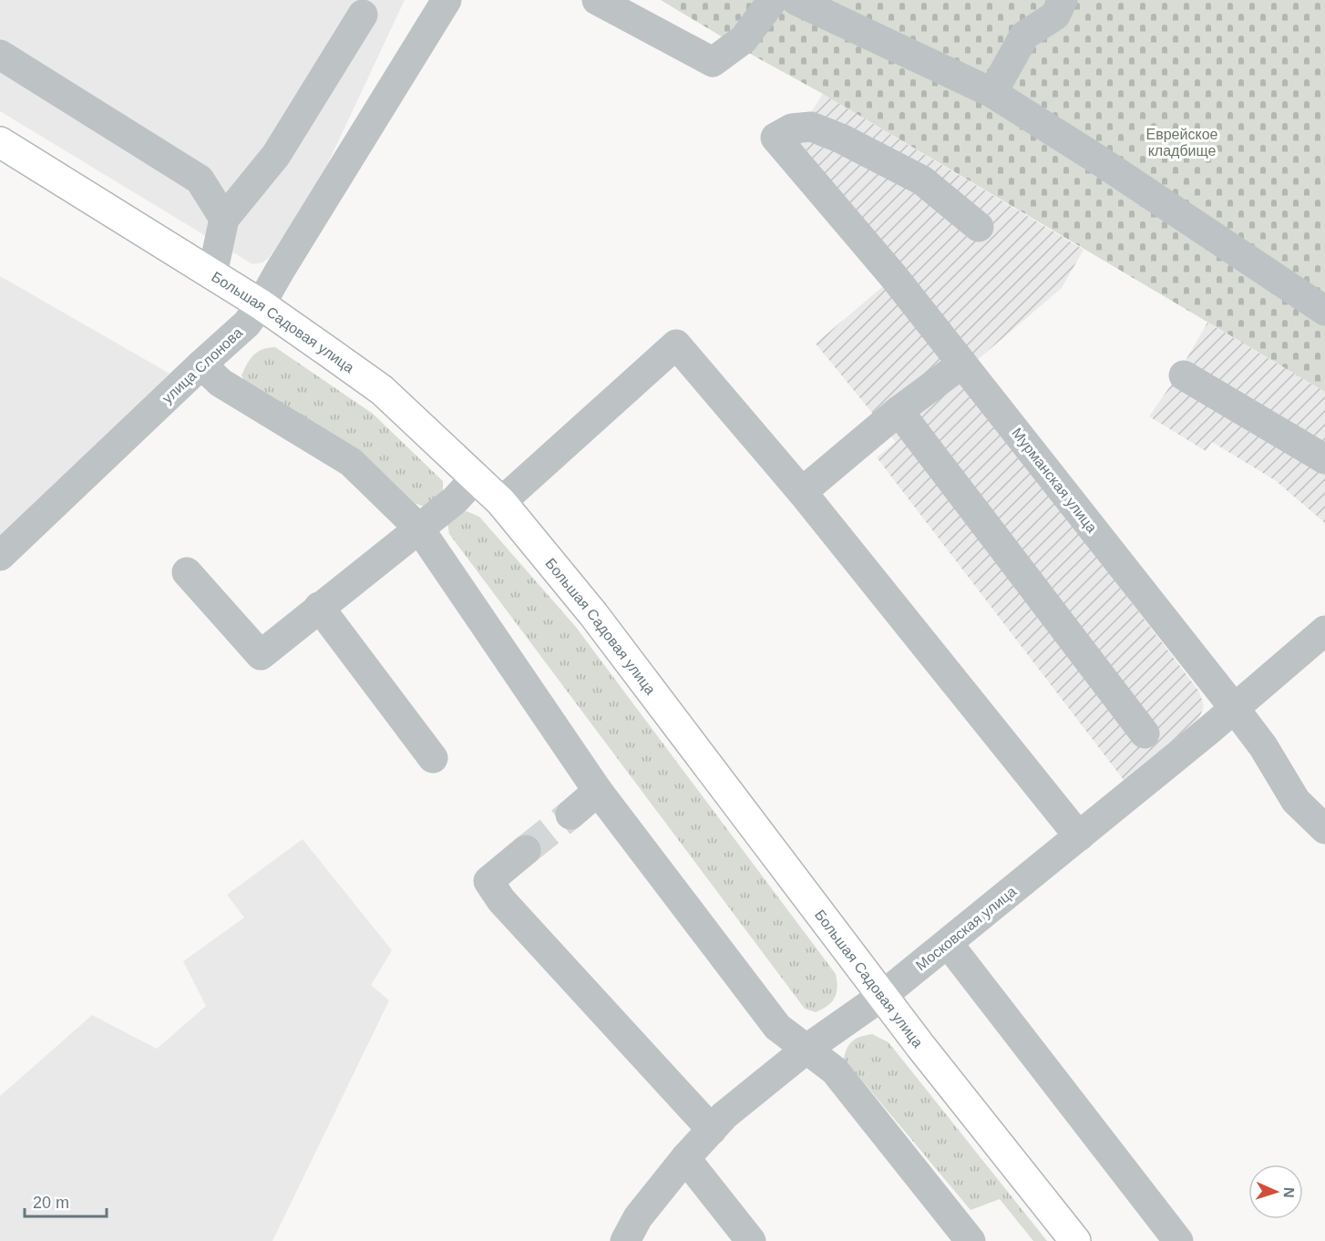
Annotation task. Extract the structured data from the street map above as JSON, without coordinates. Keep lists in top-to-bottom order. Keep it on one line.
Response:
{"streets":{"main road":["Большая Садовая улица"],"street":["улица Слонова","Мурманская улица","Московская улица"]},"crossings":[["Большая Садовая улица","улица Слонова"],["Большая Садовая улица","Московская улица"],["Мурманская улица","Московская улица"]],"parks":["Еврейское кладбище"],"scale_bar":"20 m","north":"right"}
